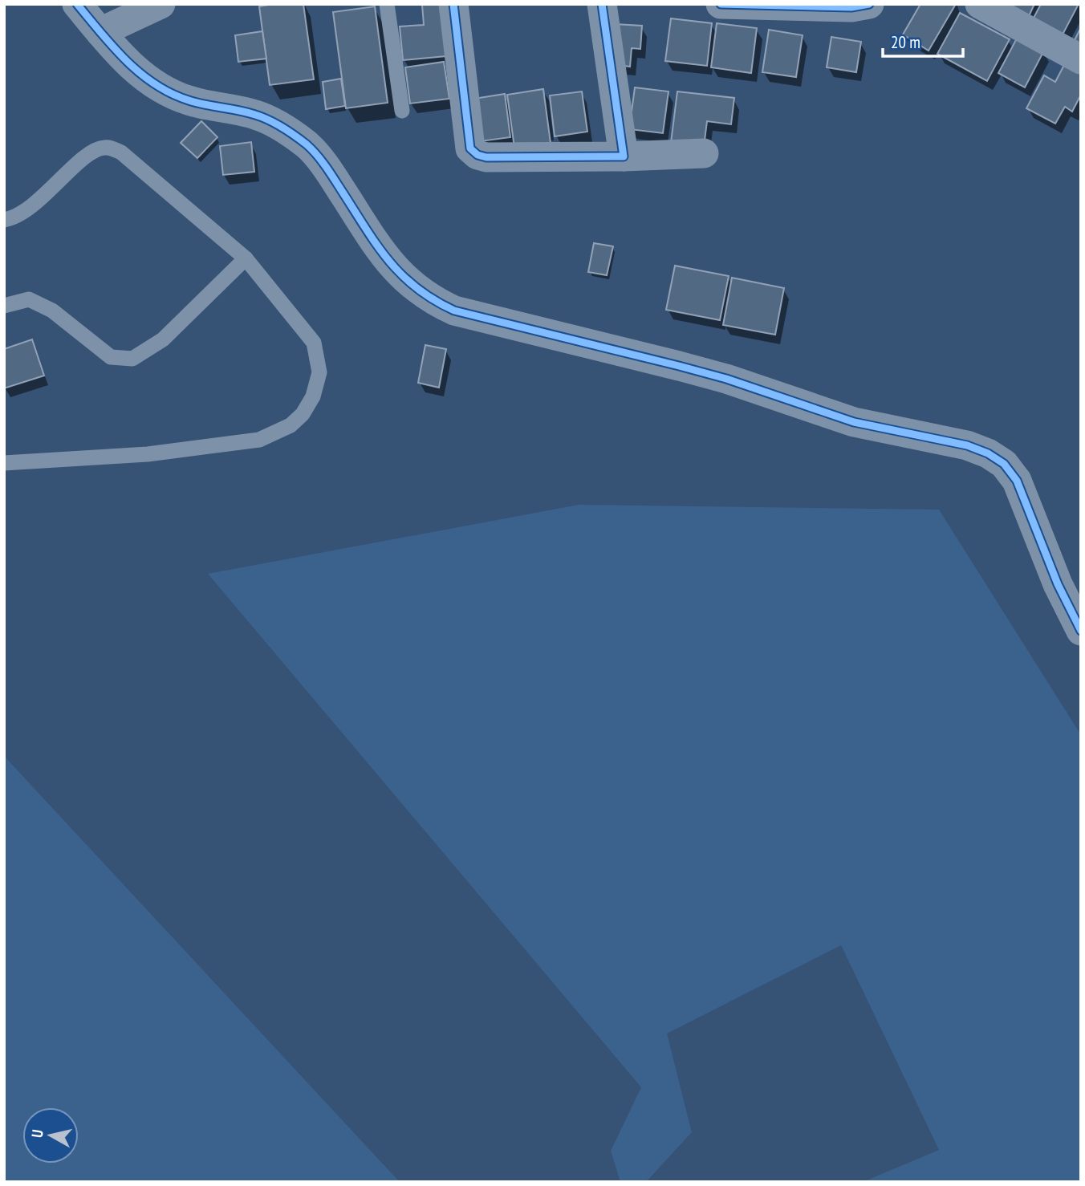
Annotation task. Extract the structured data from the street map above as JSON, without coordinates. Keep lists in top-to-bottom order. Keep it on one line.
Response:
{"scale_bar":"20 m","north":"left"}
